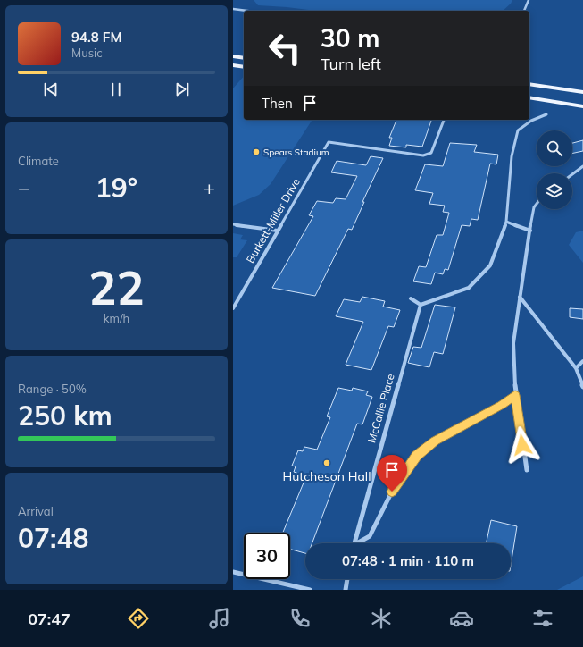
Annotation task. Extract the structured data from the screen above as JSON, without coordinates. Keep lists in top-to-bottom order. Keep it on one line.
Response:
{"streets":{"street":["Burkett-Miller Drive","McCallie Place"]},"places":["Spears Stadium","Hutcheson Hall"],"page":{"turn":["30 m","Turn left"],"song":["94.8 FM","Music"],"then":"Then","tile":["Climate",["22","km/h"],["Range · 50%","250 km"],["Arrival","07:48"]],"heat":["−","19°","+"],"limit":"30","trip":"07:48 · 1 min · 110 m","tabs":"07:47"}}
